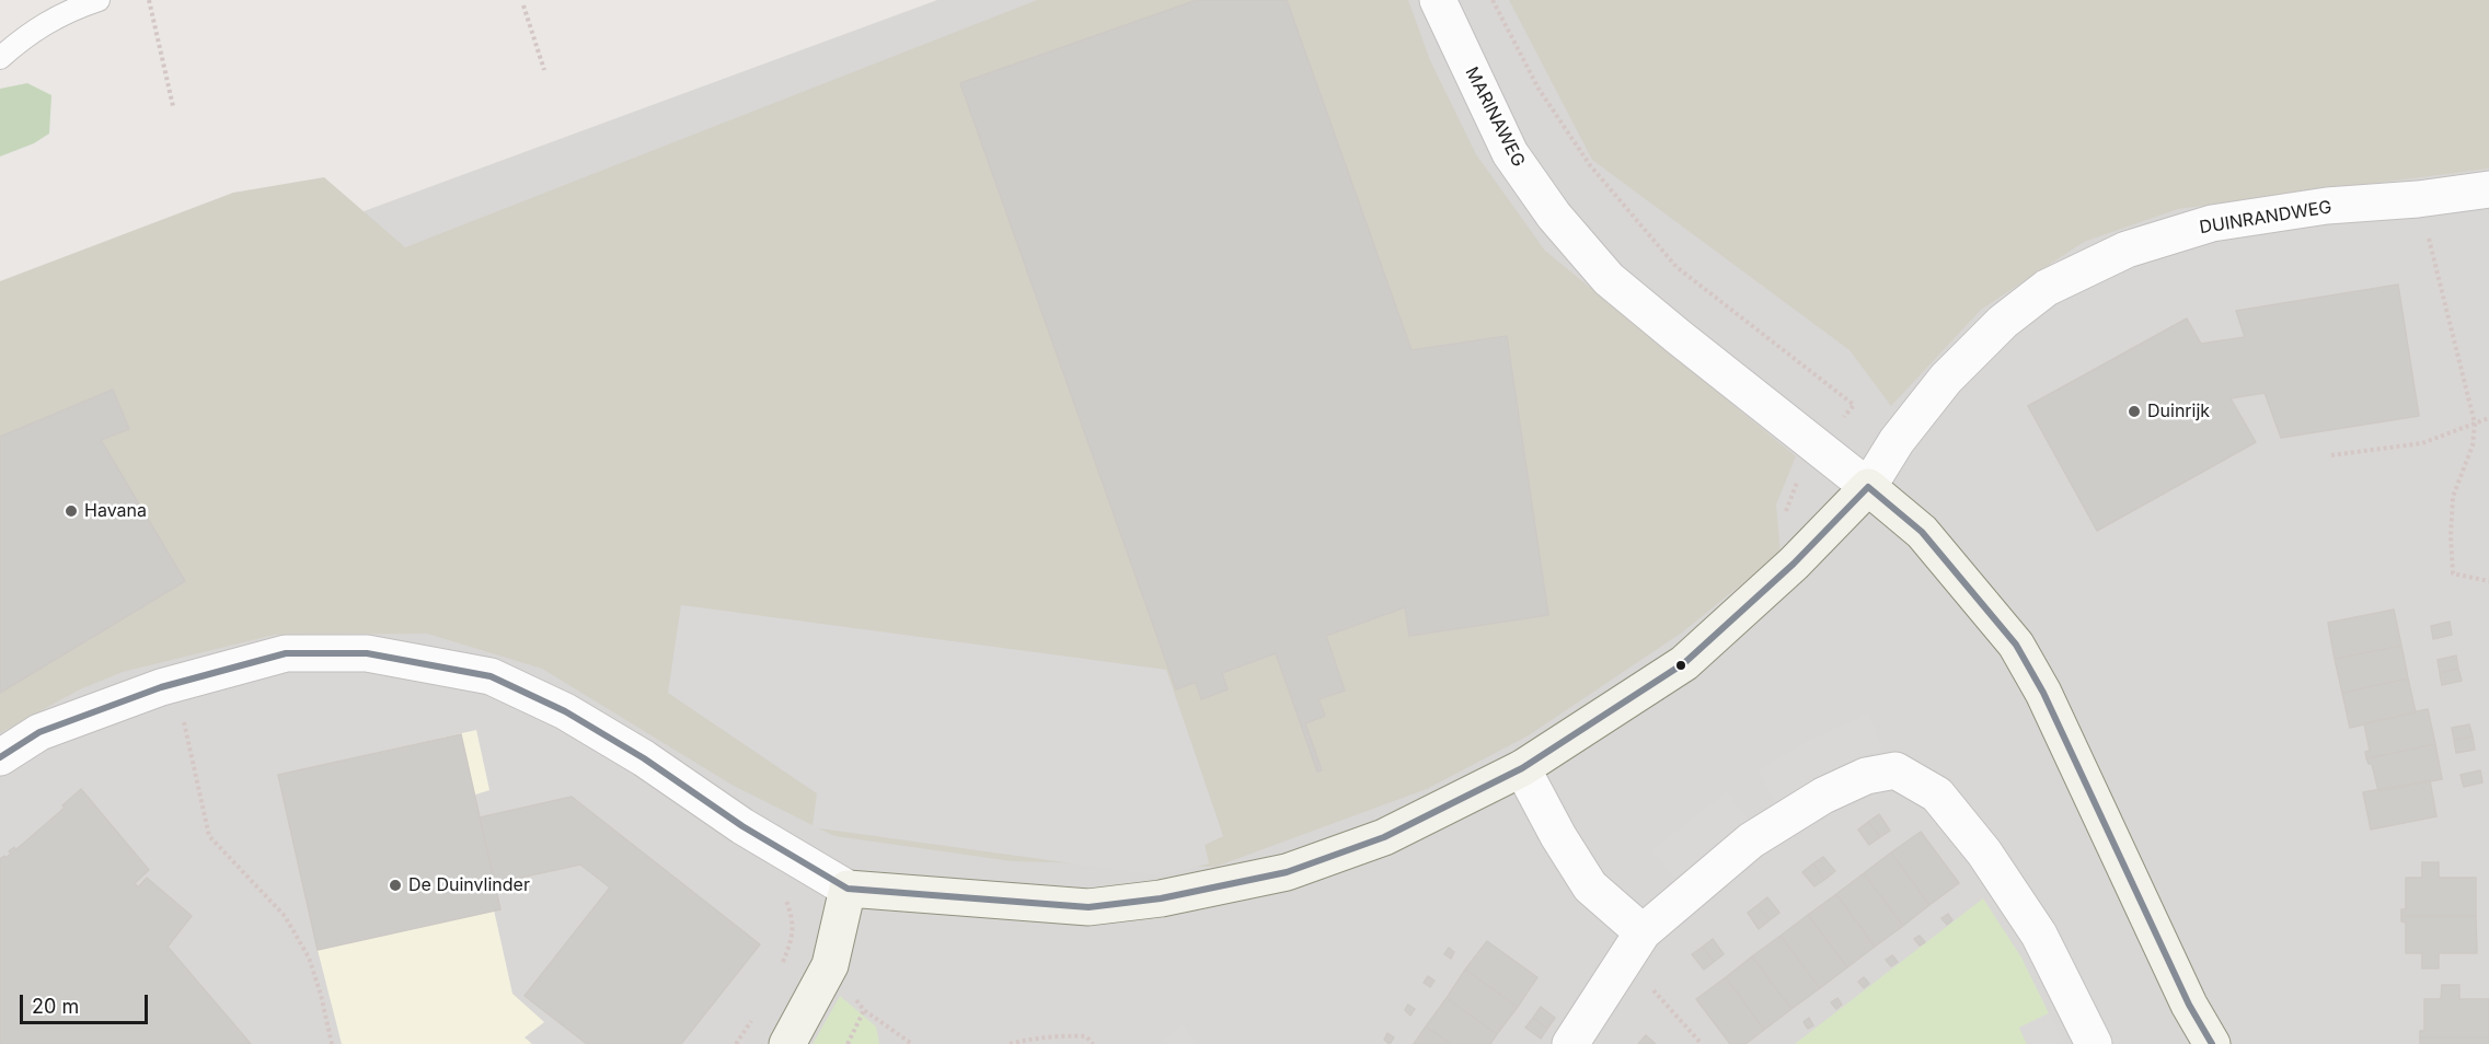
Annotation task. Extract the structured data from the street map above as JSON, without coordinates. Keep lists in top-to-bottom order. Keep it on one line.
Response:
{"streets":{"street":["MARINAWEG","DUINRANDWEG"]},"crossings":[["MARINAWEG","DUINRANDWEG"]],"places":["Duinrijk","Havana","De Duinvlinder"],"scale_bar":"20 m"}
